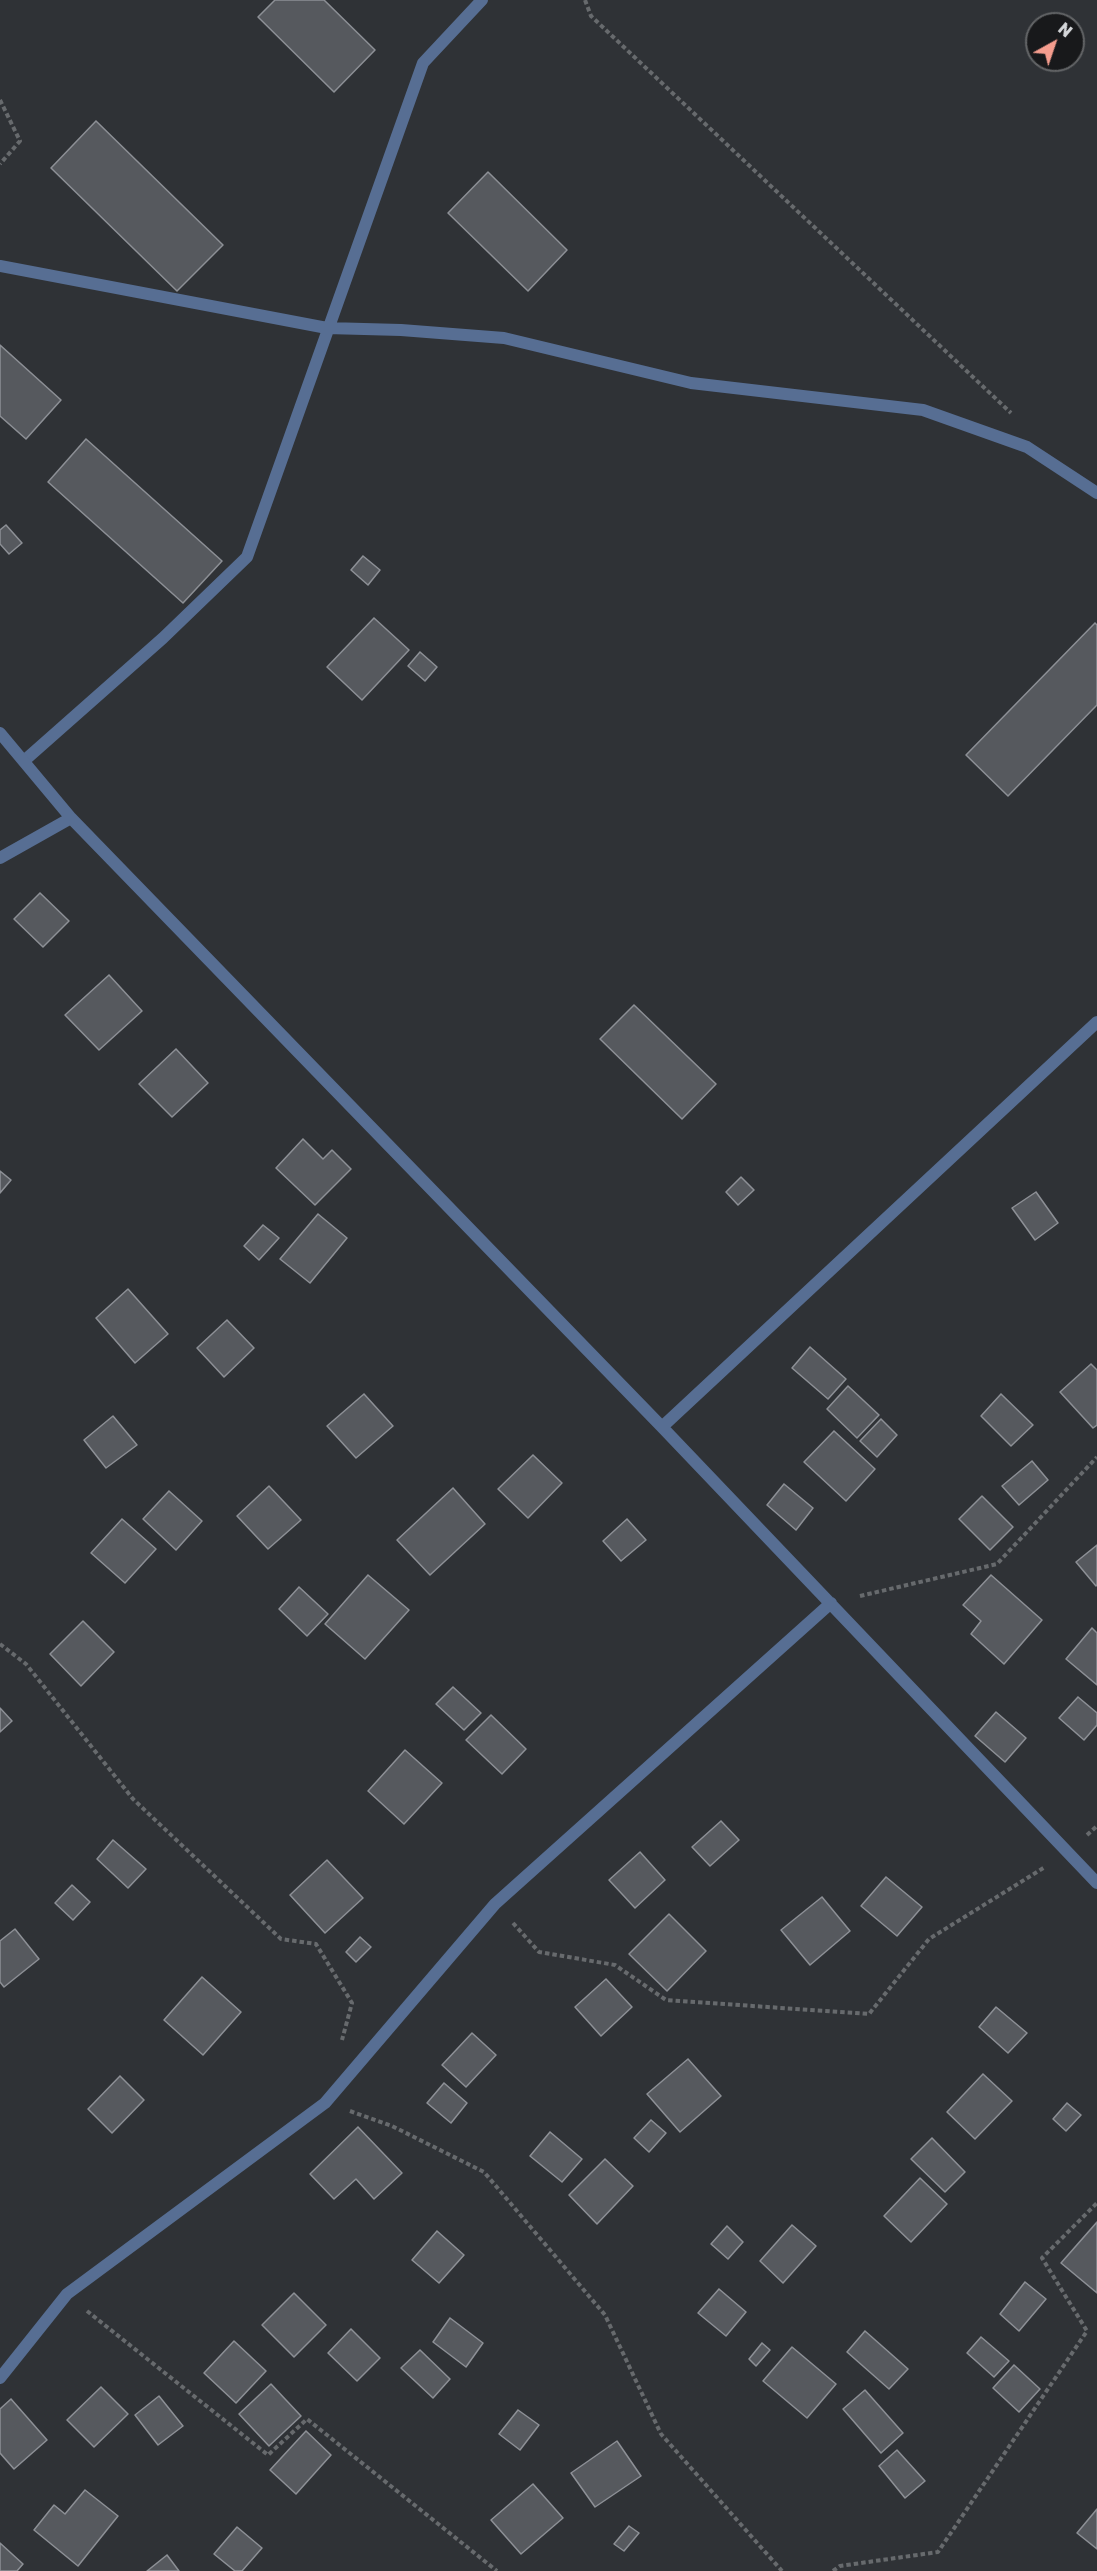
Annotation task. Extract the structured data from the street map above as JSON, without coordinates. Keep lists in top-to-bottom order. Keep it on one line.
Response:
{"north":"top right"}
